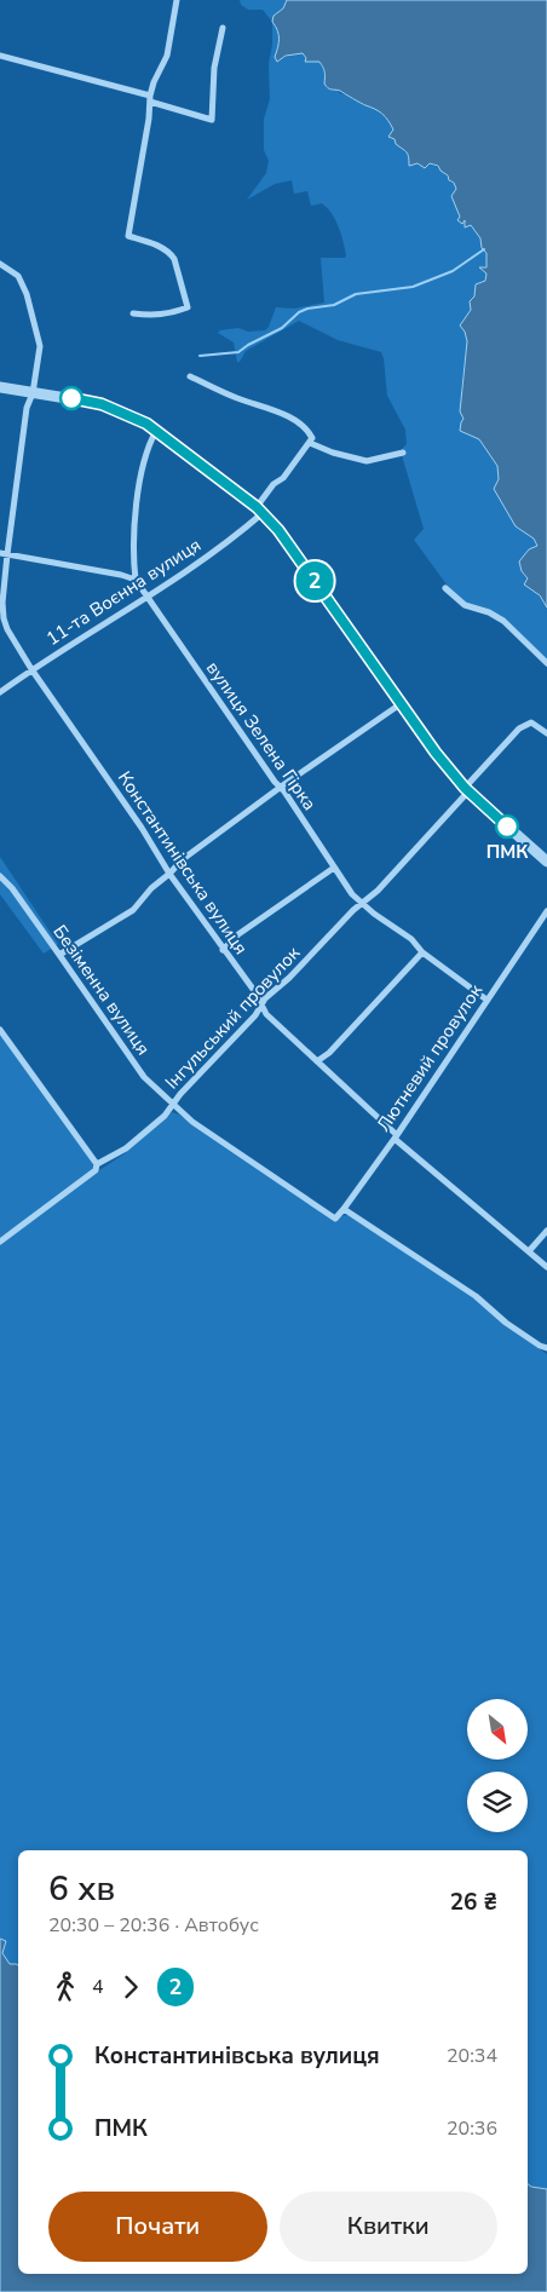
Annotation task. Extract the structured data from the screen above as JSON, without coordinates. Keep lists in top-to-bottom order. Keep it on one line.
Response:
{"streets":{"street":["11-та Воєнна вулиця","вулиця Зелена Гірка","Константинівська вулиця","Безіменна вулиця","Інгульський провулок","Лютневий провулок"]},"crossings":[["11-та Воєнна вулиця","вулиця Зелена Гірка"],["11-та Воєнна вулиця","Константинівська вулиця"],["вулиця Зелена Гірка","Інгульський провулок"],["вулиця Зелена Гірка","Лютневий провулок"],["Константинівська вулиця","Інгульський провулок"],["Константинівська вулиця","Лютневий провулок"],["Безіменна вулиця","Інгульський провулок"],["Безіменна вулиця","Лютневий провулок"]],"places":["ПМК"],"lines":["bus line 2"],"north":"bottom right","page":{"on_map":"2","heading":["6 хв","20:30 – 20:36 · Автобус","26 ₴"],"legs":["4","2"],"list":[{"name":"Константинівська вулиця","value":"20:34"},{"name":"ПМК","value":"20:36"}],"buttons":["Почати","Квитки"]}}
